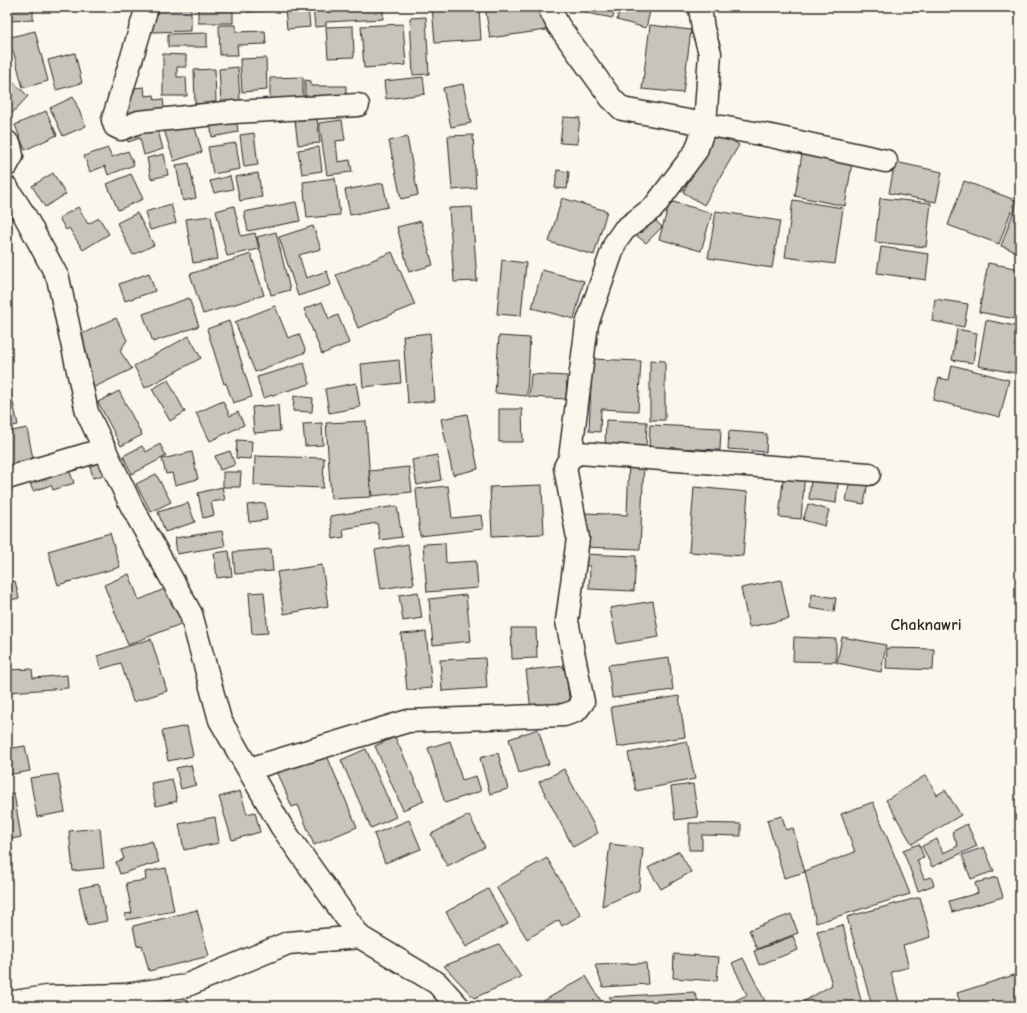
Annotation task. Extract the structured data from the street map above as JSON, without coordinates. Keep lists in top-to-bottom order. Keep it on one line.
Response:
{"districts":["Chaknawri"]}
